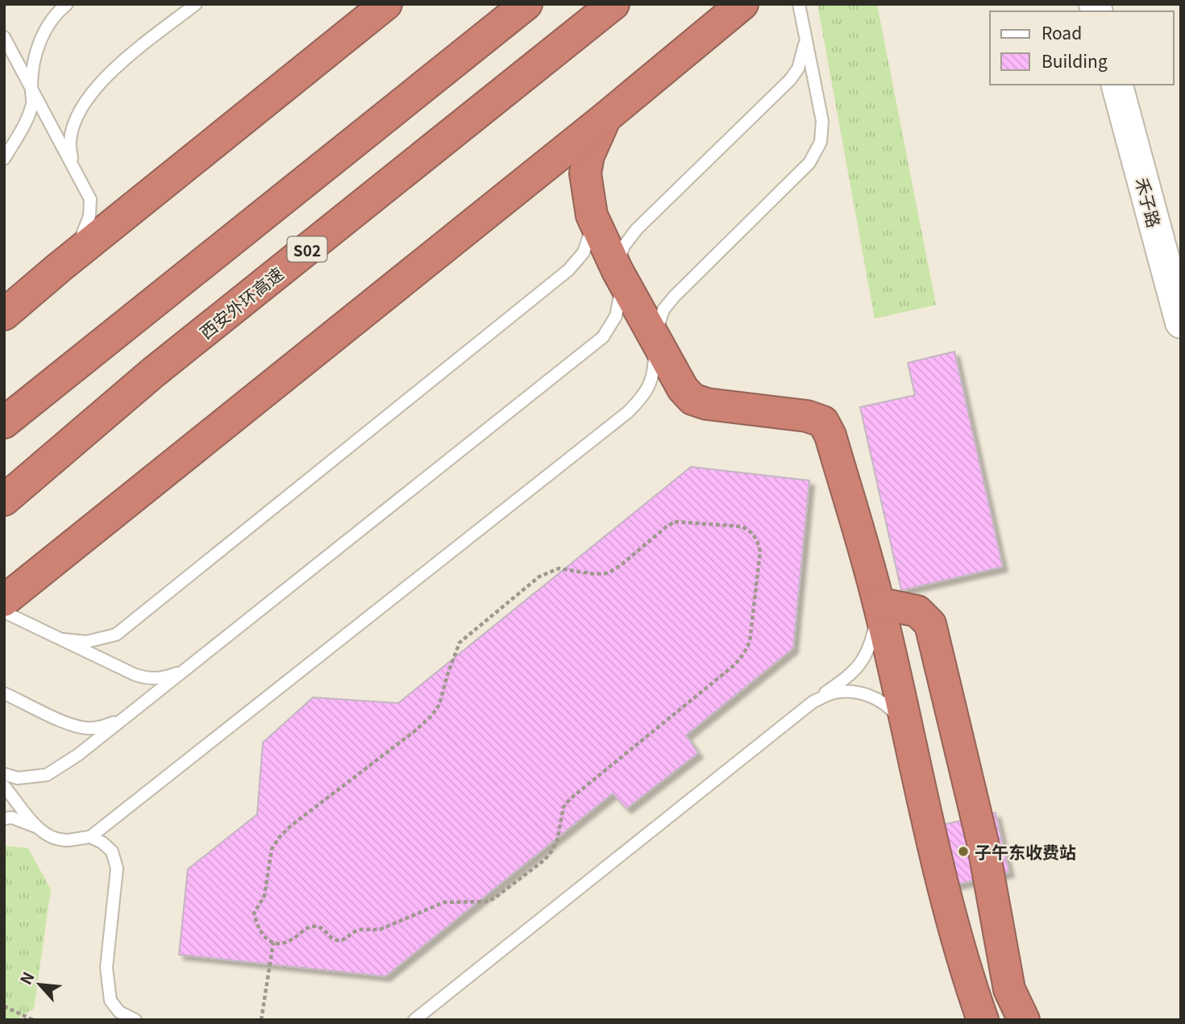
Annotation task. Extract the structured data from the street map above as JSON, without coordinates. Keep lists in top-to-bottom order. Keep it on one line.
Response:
{"streets":{"highway":["S02","西安外环高速"],"main road":["禾子路"]},"places":["子午东收费站"],"legend":["Road","Building"],"north":"top left"}
